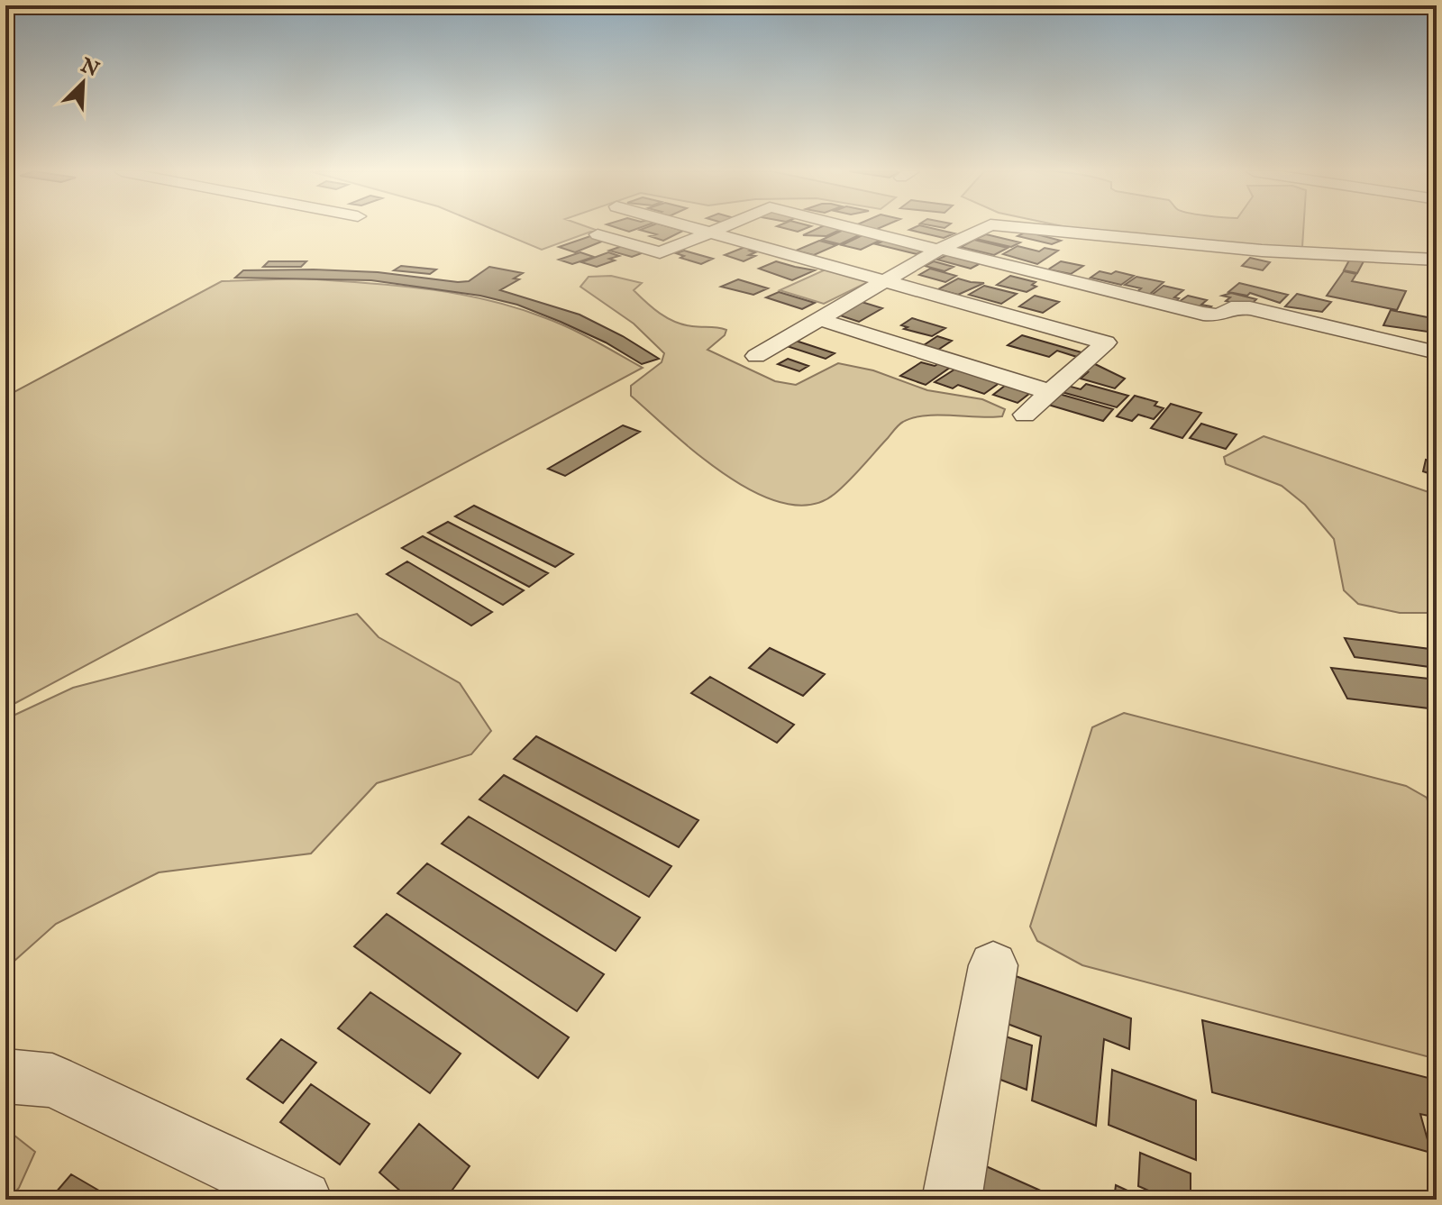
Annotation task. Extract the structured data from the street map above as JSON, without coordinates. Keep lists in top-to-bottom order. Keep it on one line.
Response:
{"north":"top right"}
